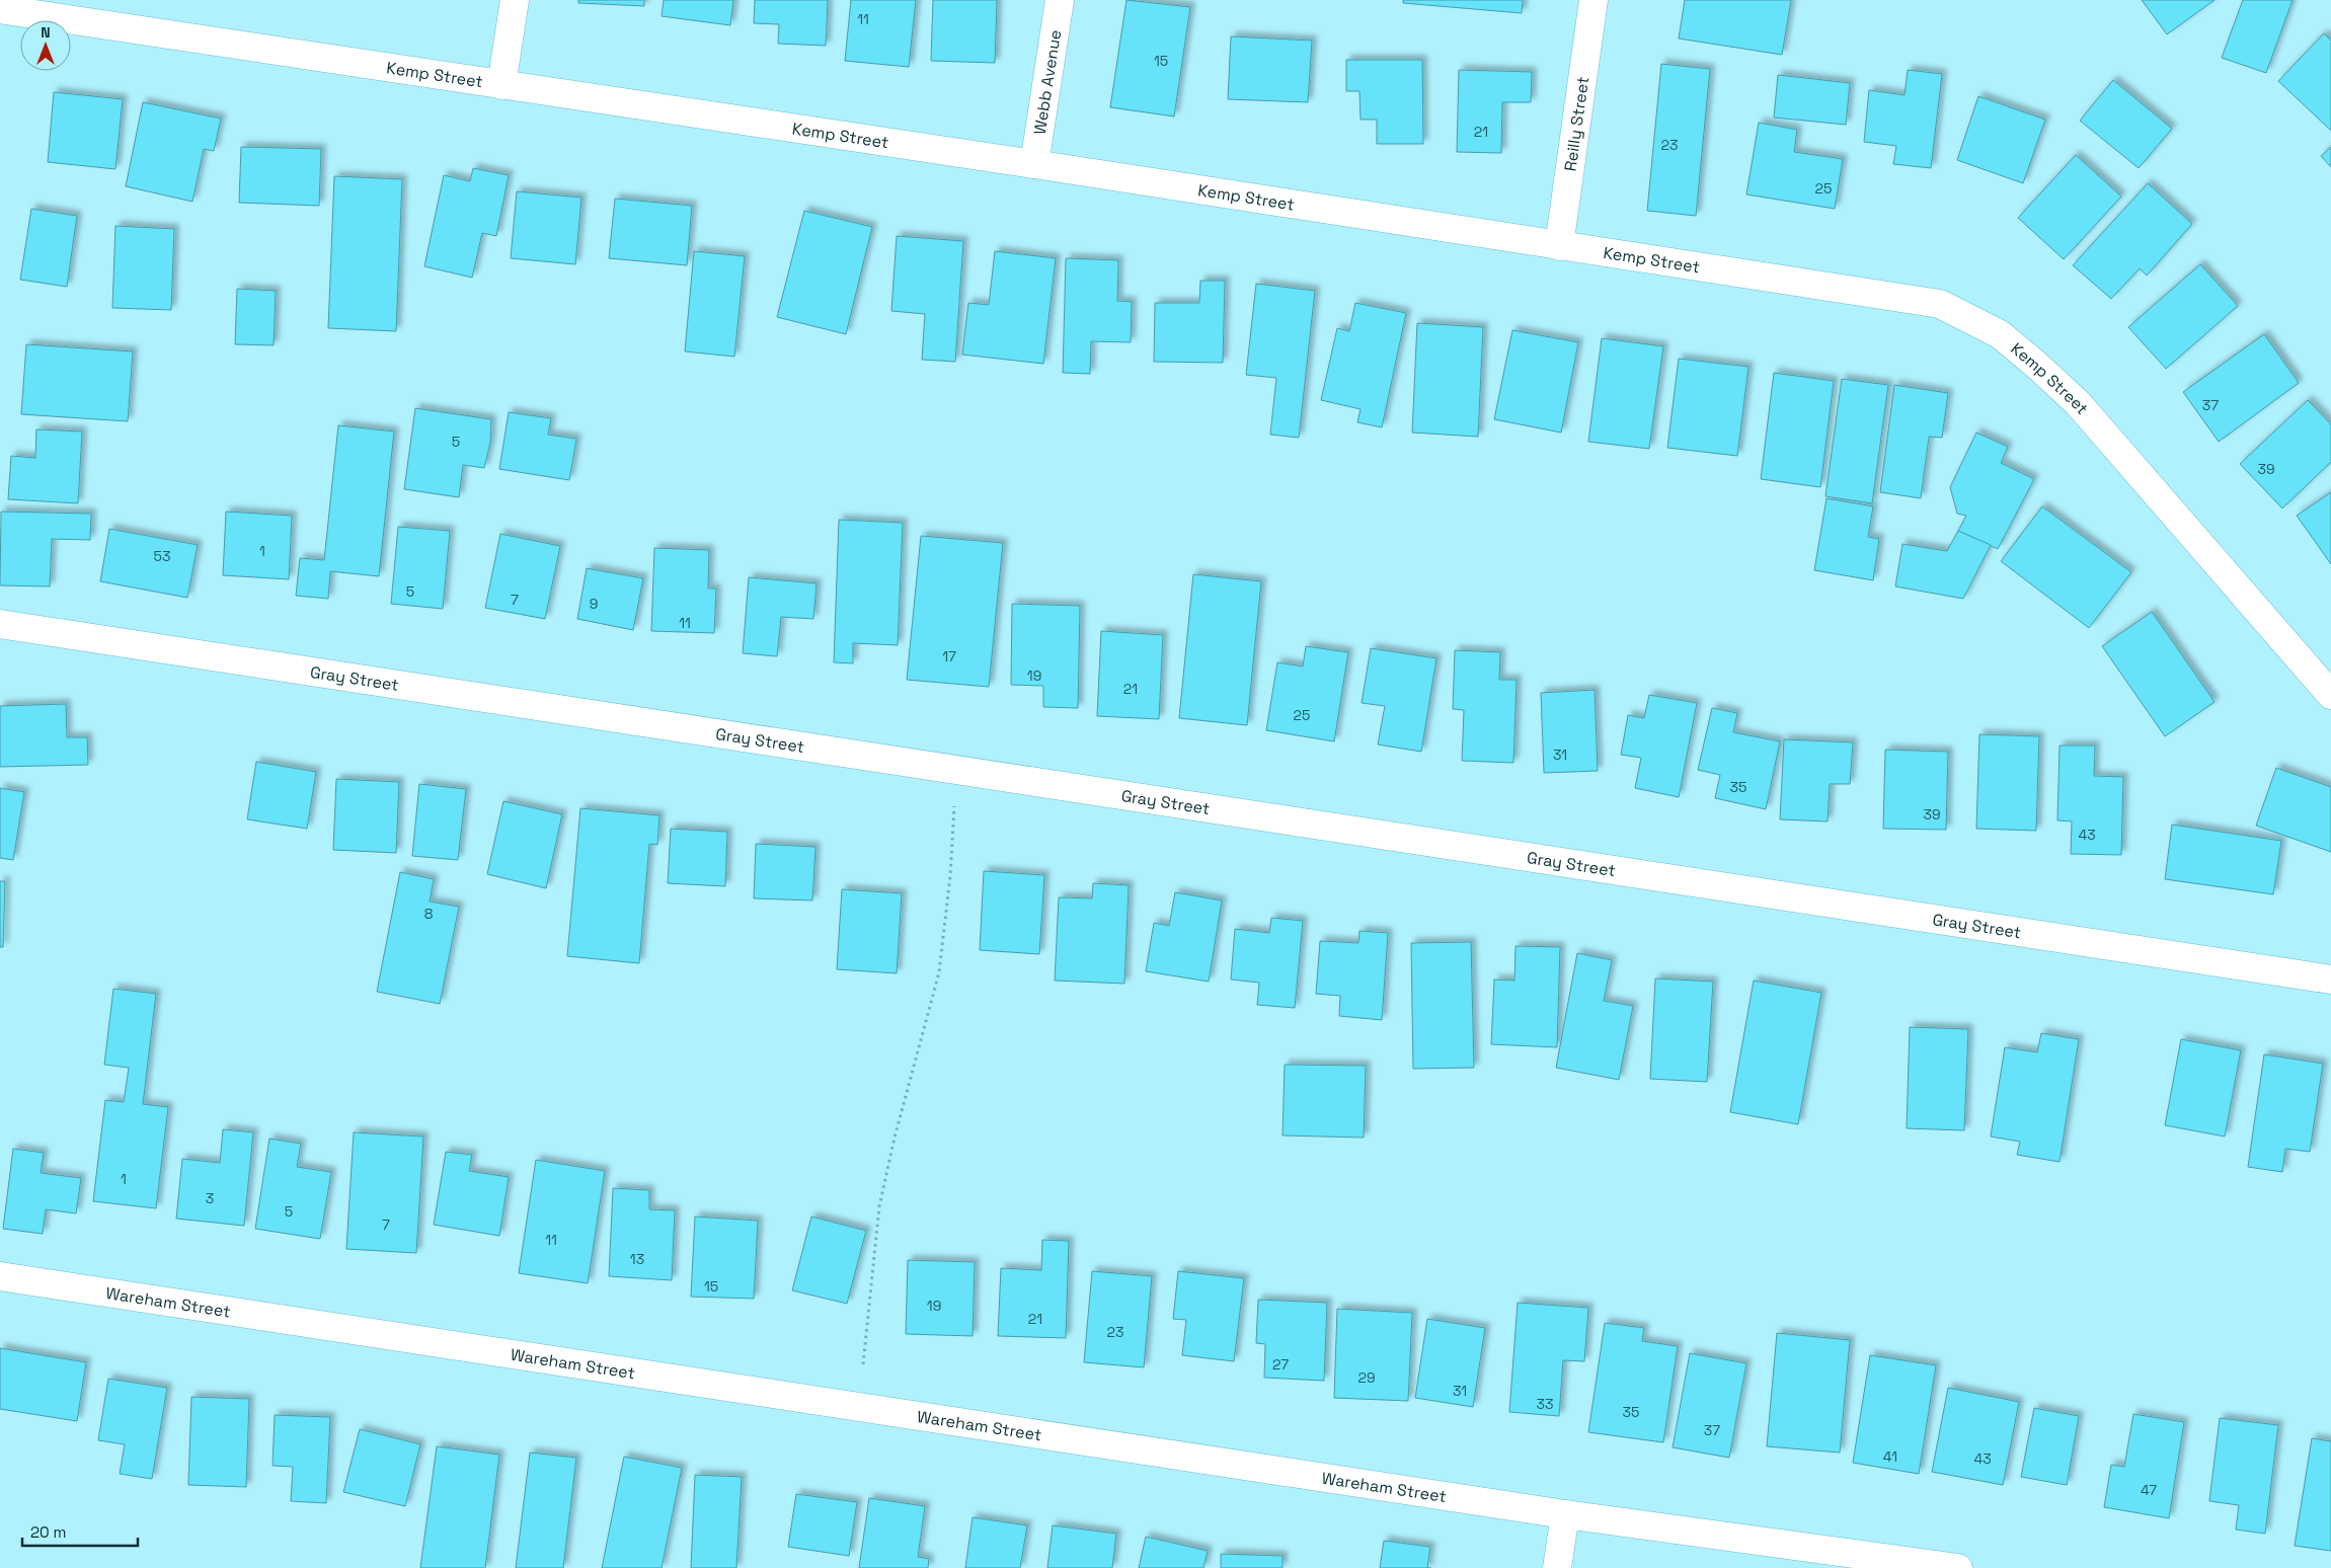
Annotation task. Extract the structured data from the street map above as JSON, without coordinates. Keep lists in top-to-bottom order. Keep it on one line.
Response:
{"streets":{"street":["Kemp Street","Webb Avenue","Reilly Street","Gray Street","Wareham Street"]},"crossings":[["Kemp Street","Webb Avenue"],["Kemp Street","Reilly Street"]],"house_numbers":["11","15","21","23","25","37","5","39","1","53","5","7","9","11","17","19","21","25","31","35","39","43","8","1","3","5","7","11","13","15","19","21","23","27","29","31","33","35","37","41","43","47"],"scale_bar":"20 m","north":"top"}
